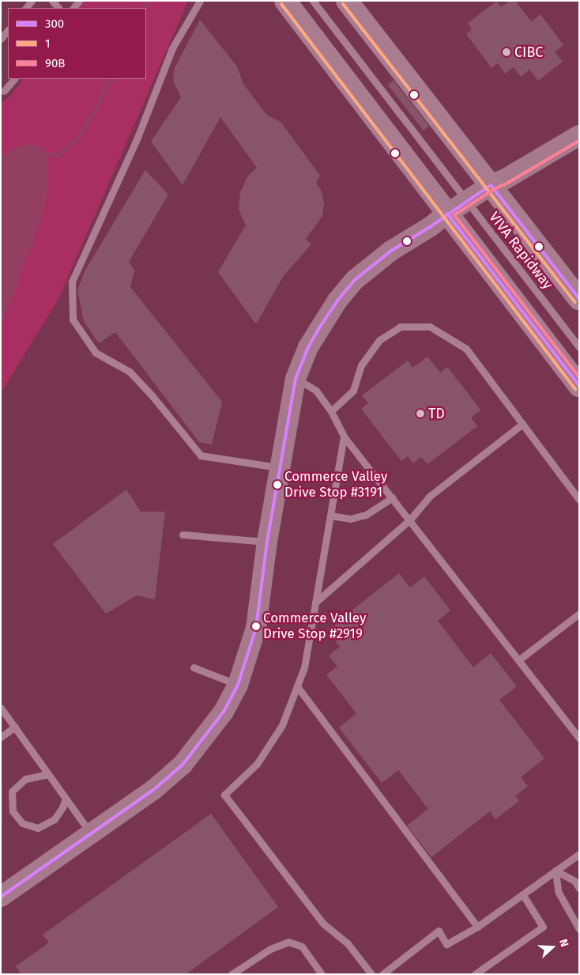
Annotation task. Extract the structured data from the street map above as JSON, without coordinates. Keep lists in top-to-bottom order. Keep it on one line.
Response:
{"streets":{"lane":["VIVA Rapidway"]},"places":["CIBC","TD","Commerce Valley Drive Stop #3191","Commerce Valley Drive Stop #2919"],"lines":["transit line 1","transit line 90B","transit line 300"],"legend":["300","1","90B"],"north":"right"}
